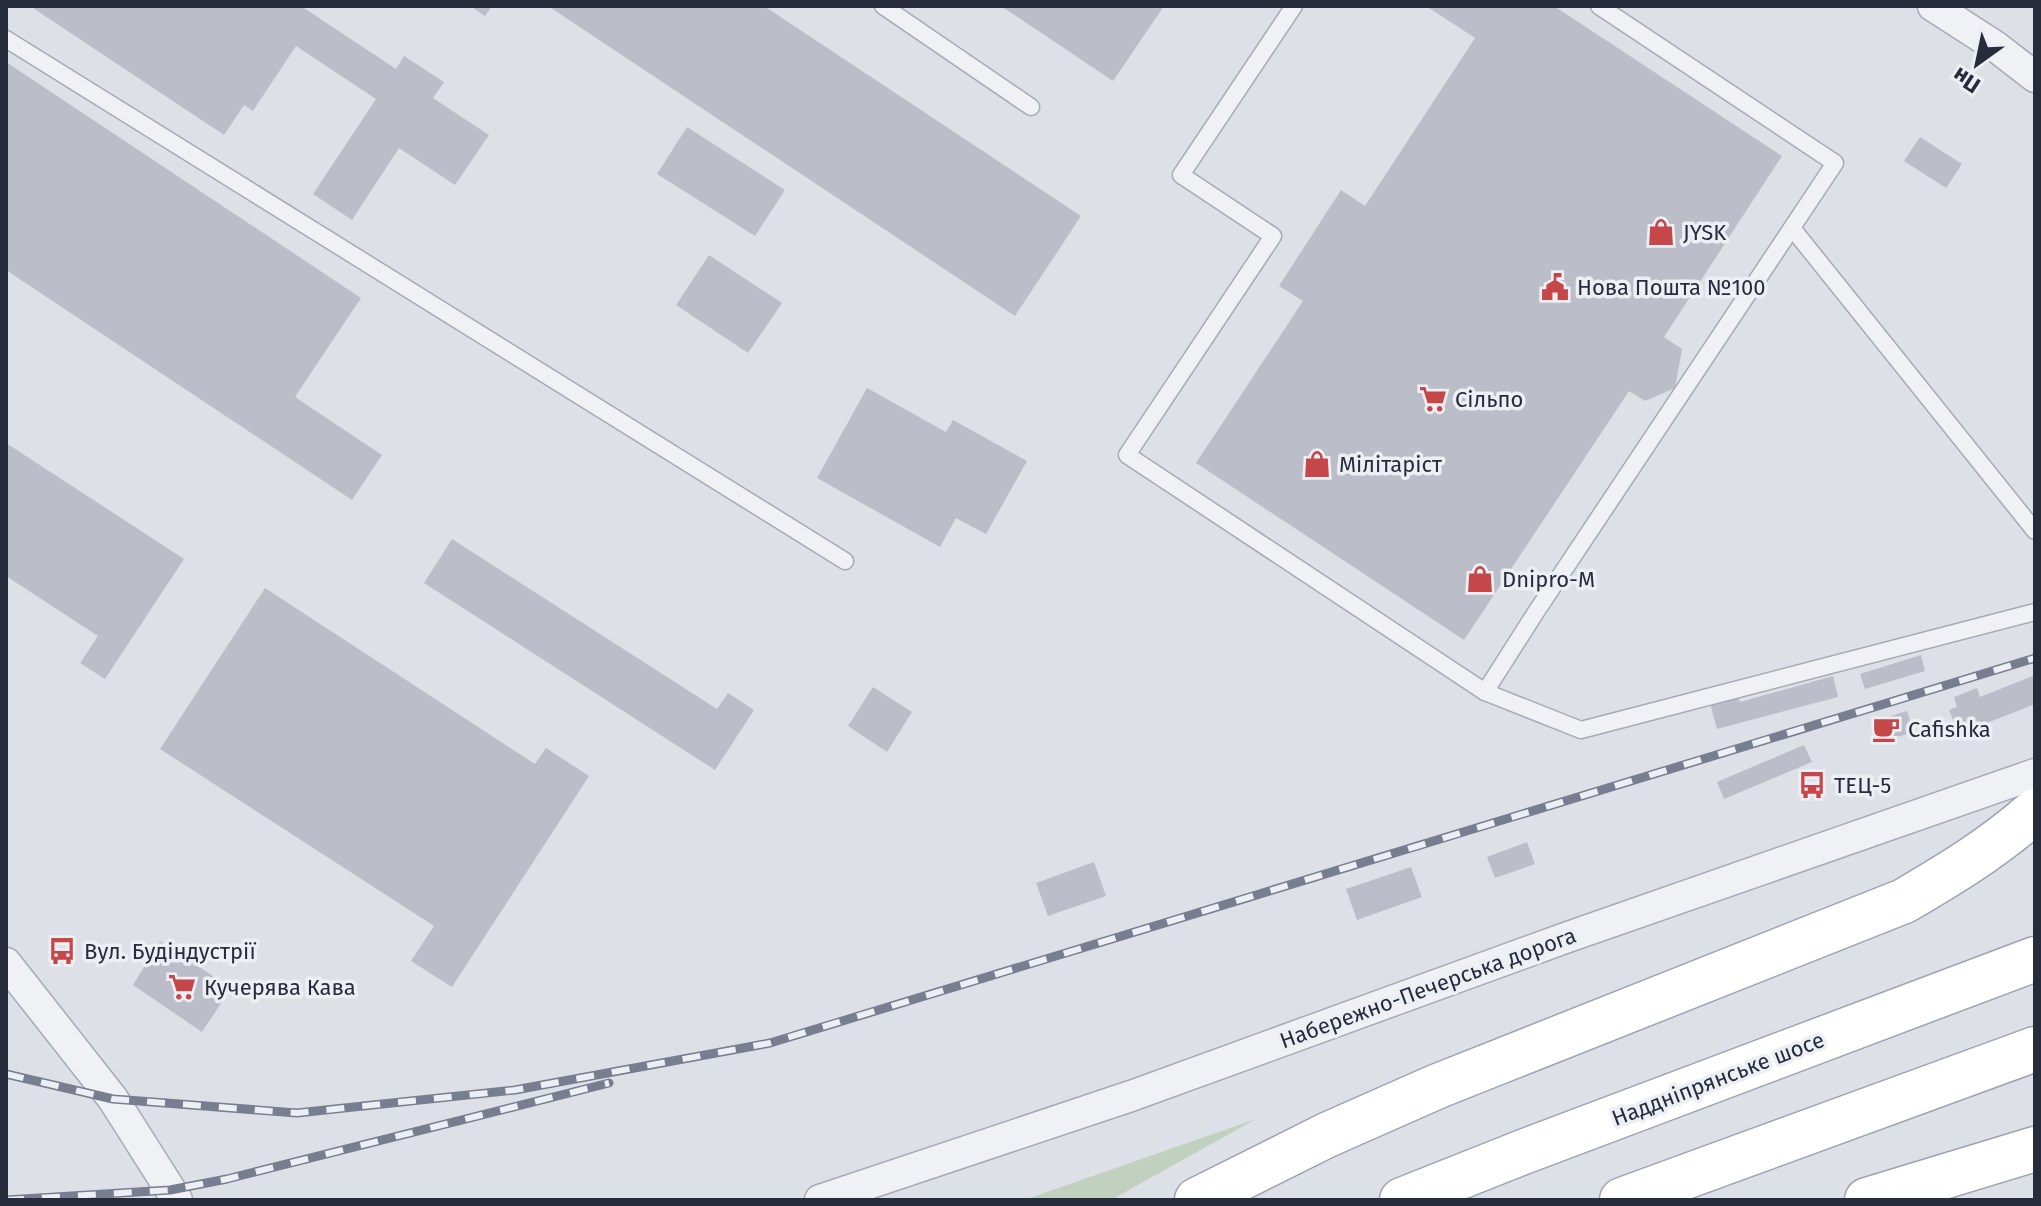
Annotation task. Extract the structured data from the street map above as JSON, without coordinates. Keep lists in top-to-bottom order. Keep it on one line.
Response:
{"streets":{"main road":["Наддніпрянське шосе"],"street":["Набережно-Печерська дорога"]},"places":{"shop":["JYSK","Мілітаріст","Dnipro-M"],"public building":["Нова Пошта №100"],"supermarket":["Сільпо","Кучерява Кава"],"cafe":["Cafishka"],"bus stop":["ТЕЦ-5","Вул. Будіндустрії"]},"north":"bottom left"}
